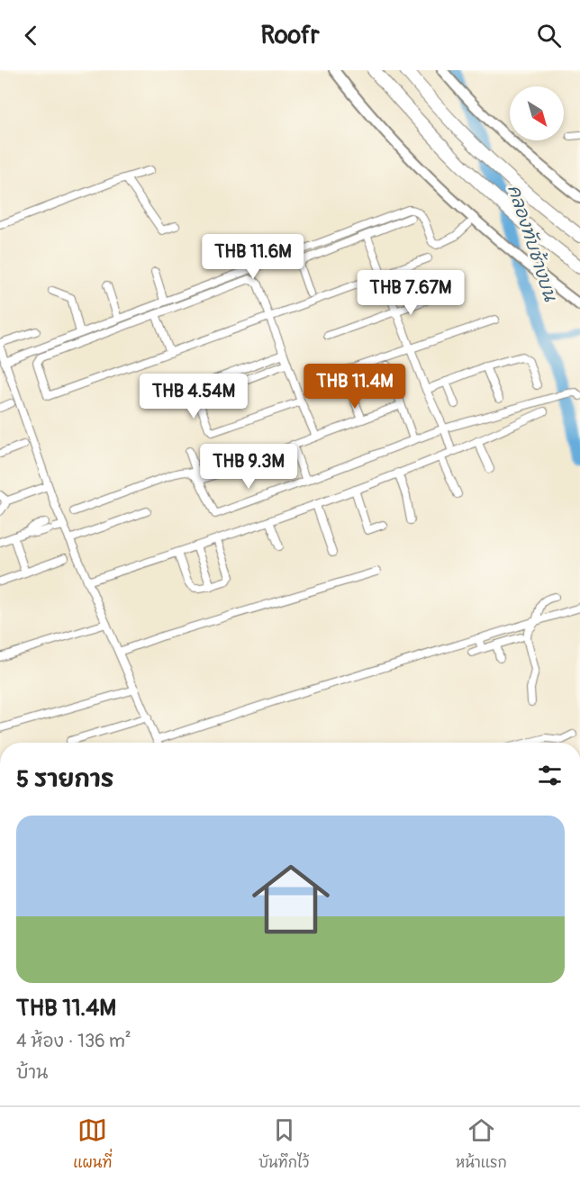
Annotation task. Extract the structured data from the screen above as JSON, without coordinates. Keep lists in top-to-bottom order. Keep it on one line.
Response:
{"water":["คลองทับช้างบน"],"north":"bottom right","page":{"header":"Roofr","price":["THB 11.6M","THB 7.67M","THB 11.4M","THB 4.54M","THB 9.3M"],"heading":"5 รายการ","list":[{"name":"THB 11.4M","note":"4 ห้อง · 136 m² · บ้าน"}],"tabs":["แผนที่","บันทึกไว้","หน้าแรก"]}}
